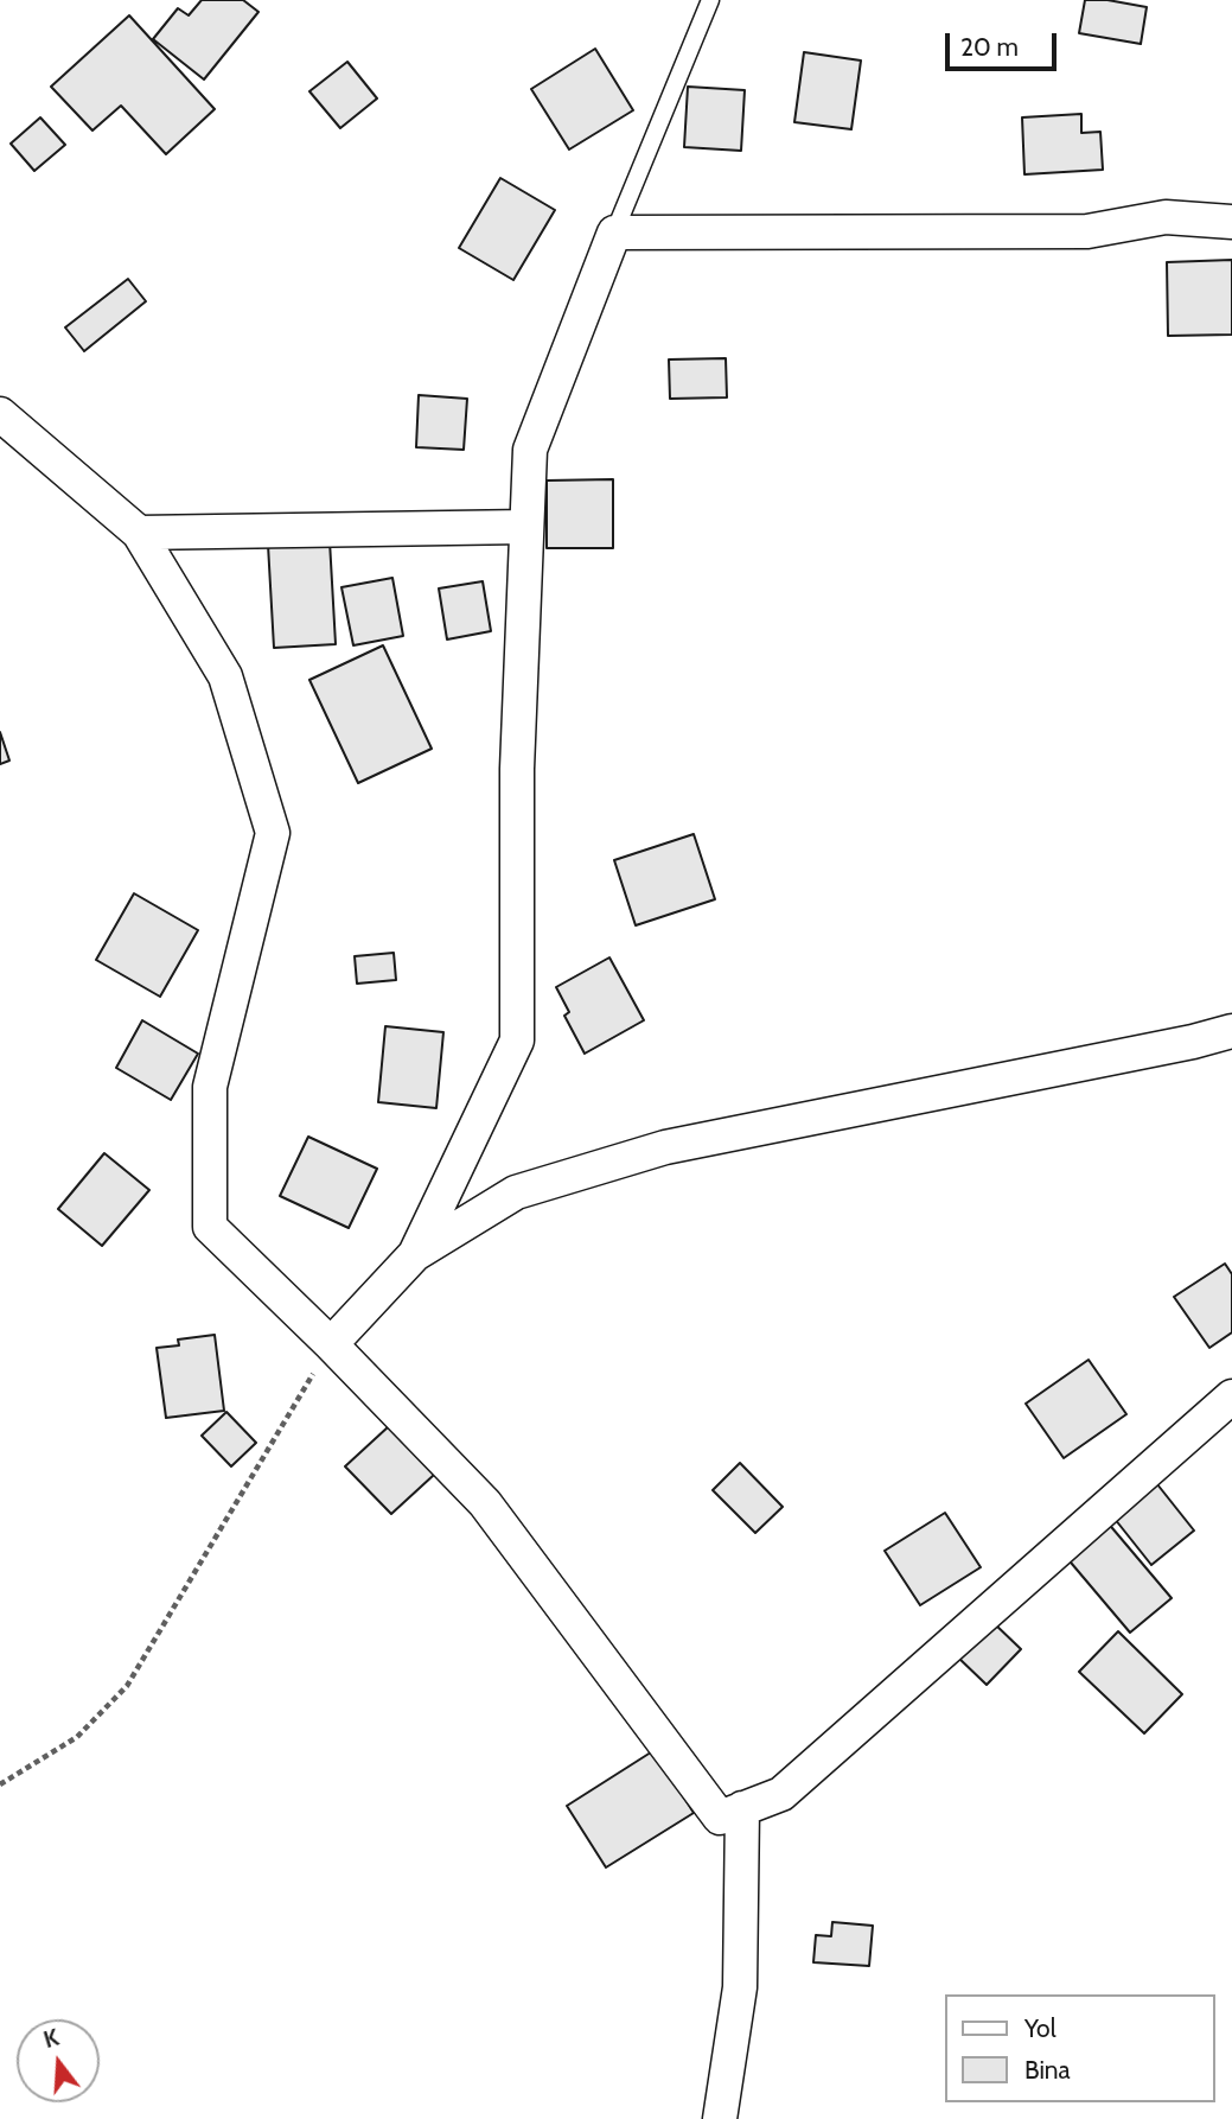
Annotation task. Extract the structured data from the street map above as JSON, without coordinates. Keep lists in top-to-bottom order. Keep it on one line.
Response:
{"legend":["Yol","Bina"],"scale_bar":"20 m","north":"top"}
